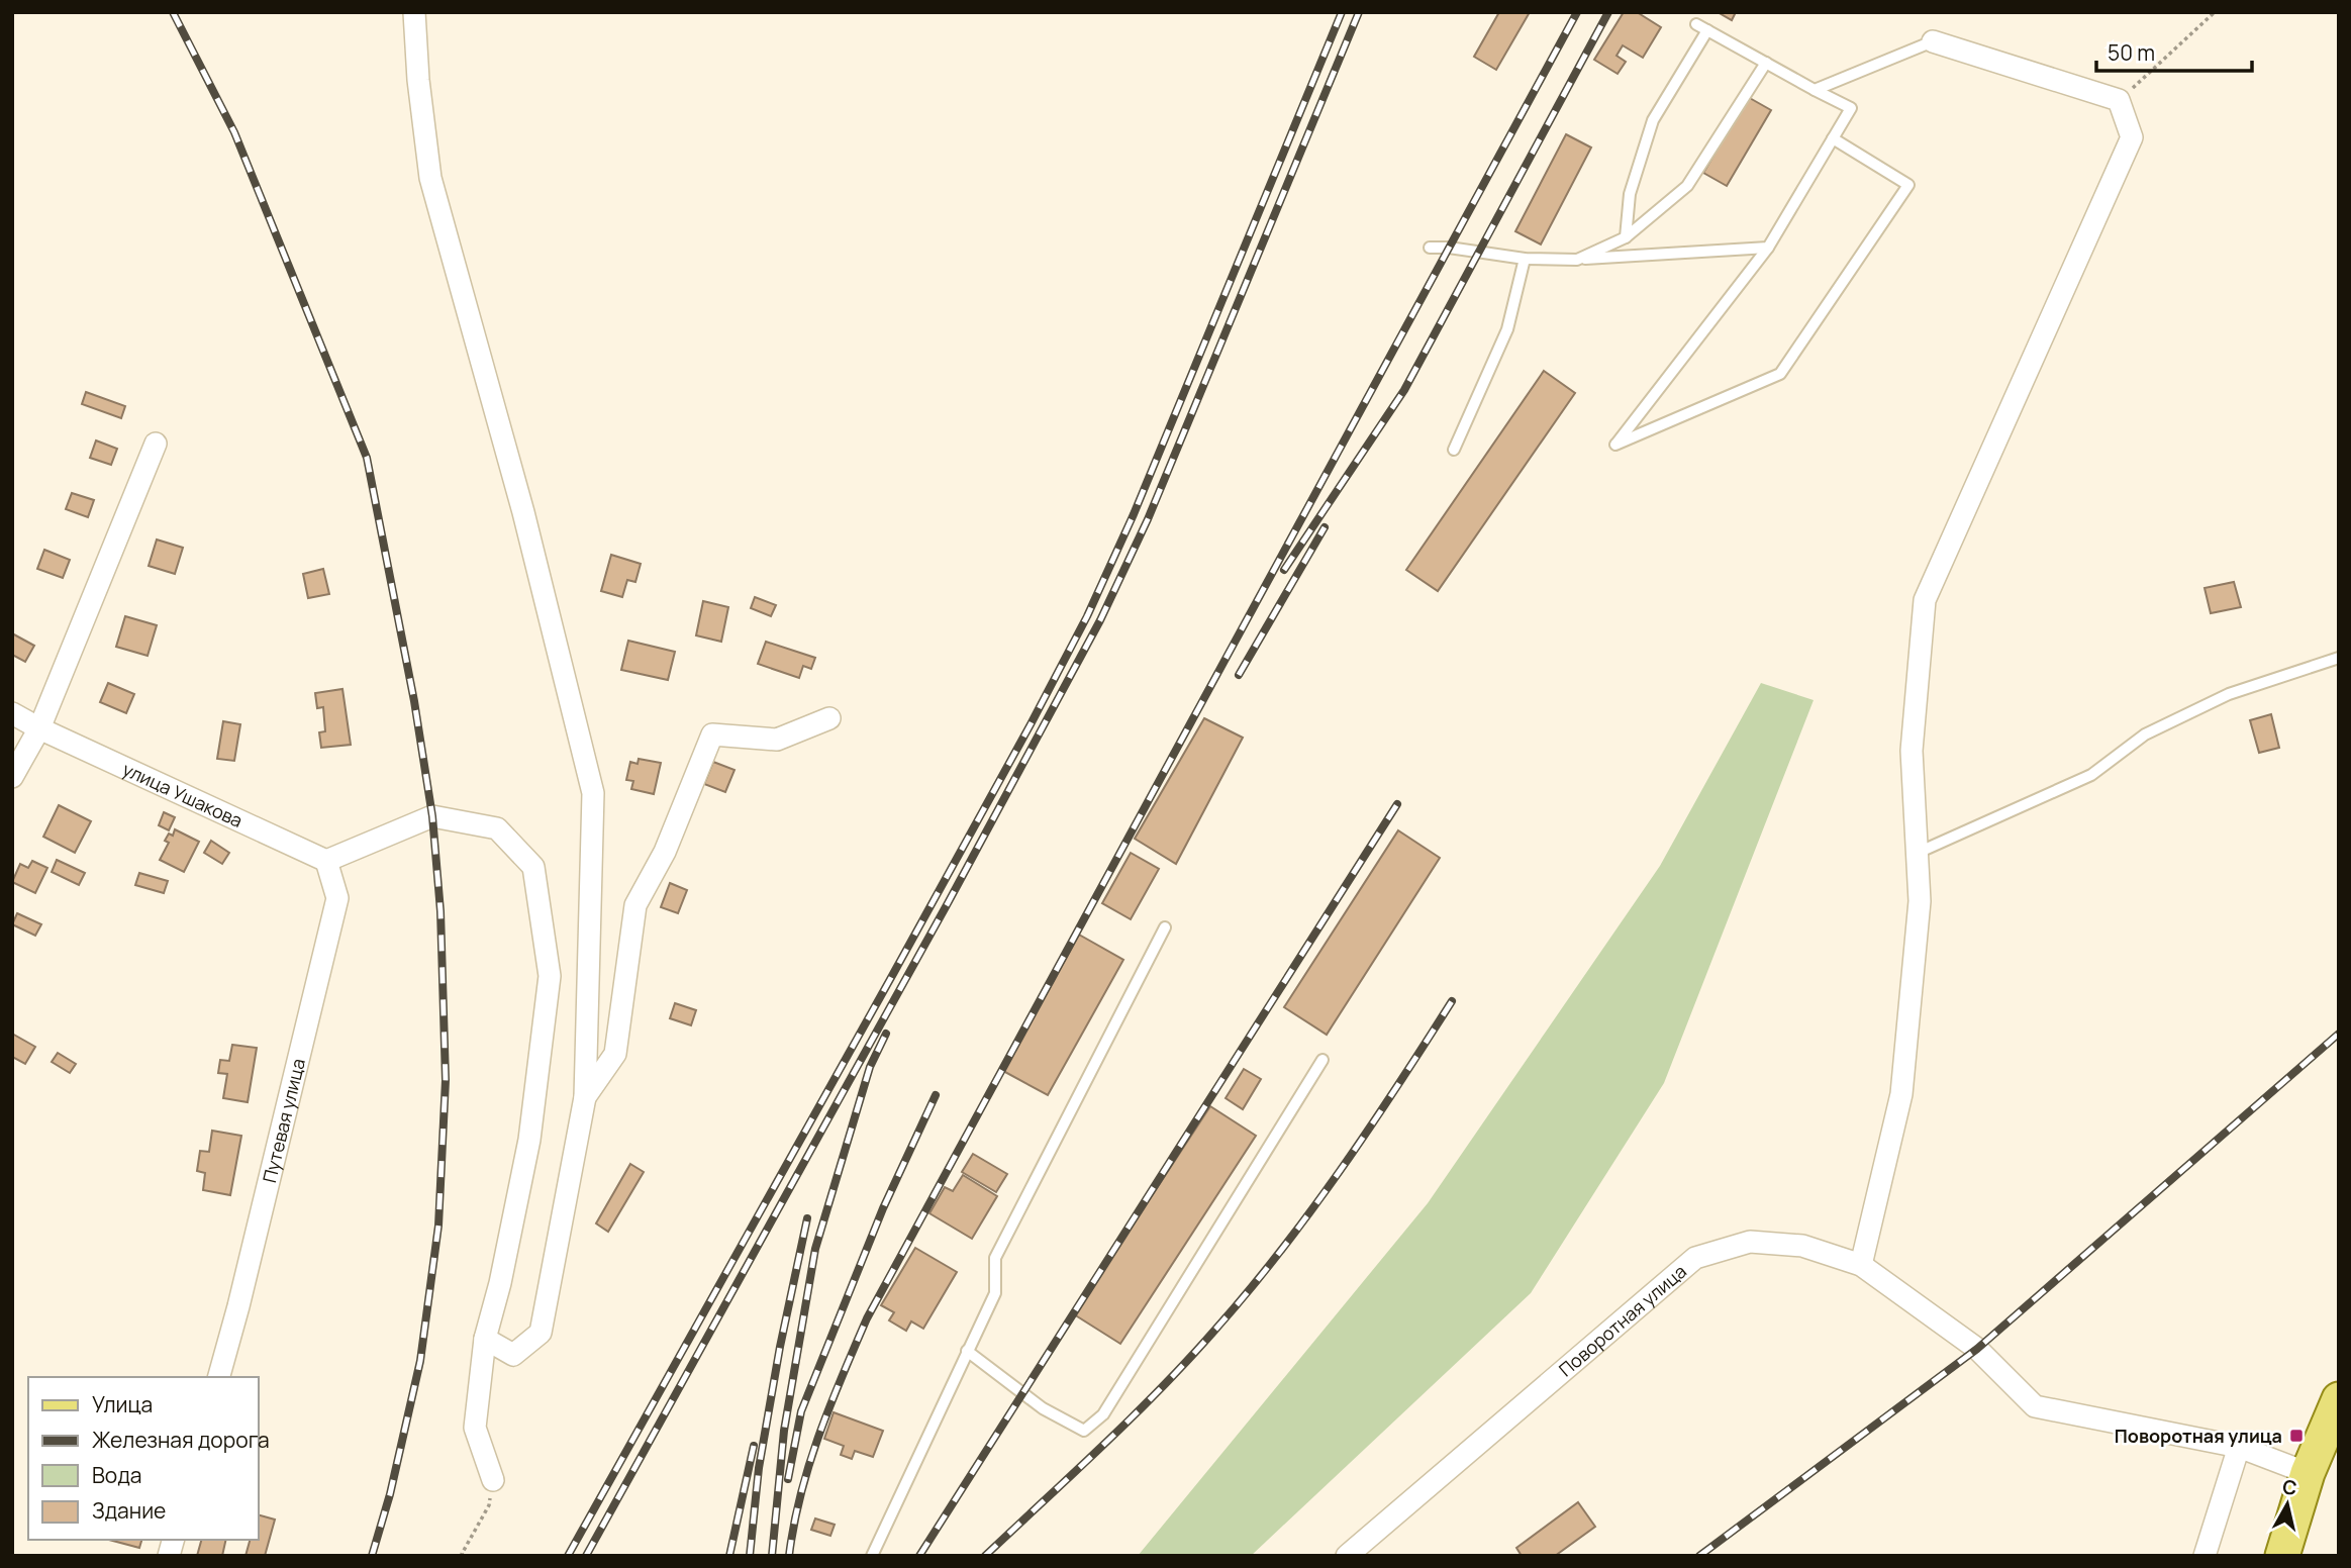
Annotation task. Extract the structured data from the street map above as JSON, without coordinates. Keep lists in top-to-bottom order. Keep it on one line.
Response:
{"streets":{"street":["улица Ушакова","Путевая улица","Поворотная улица"]},"crossings":[["улица Ушакова","Путевая улица"]],"places":{"transit":["Поворотная улица"]},"legend":["Улица","Железная дорога","Вода","Здание"],"scale_bar":"50 m","north":"top"}
